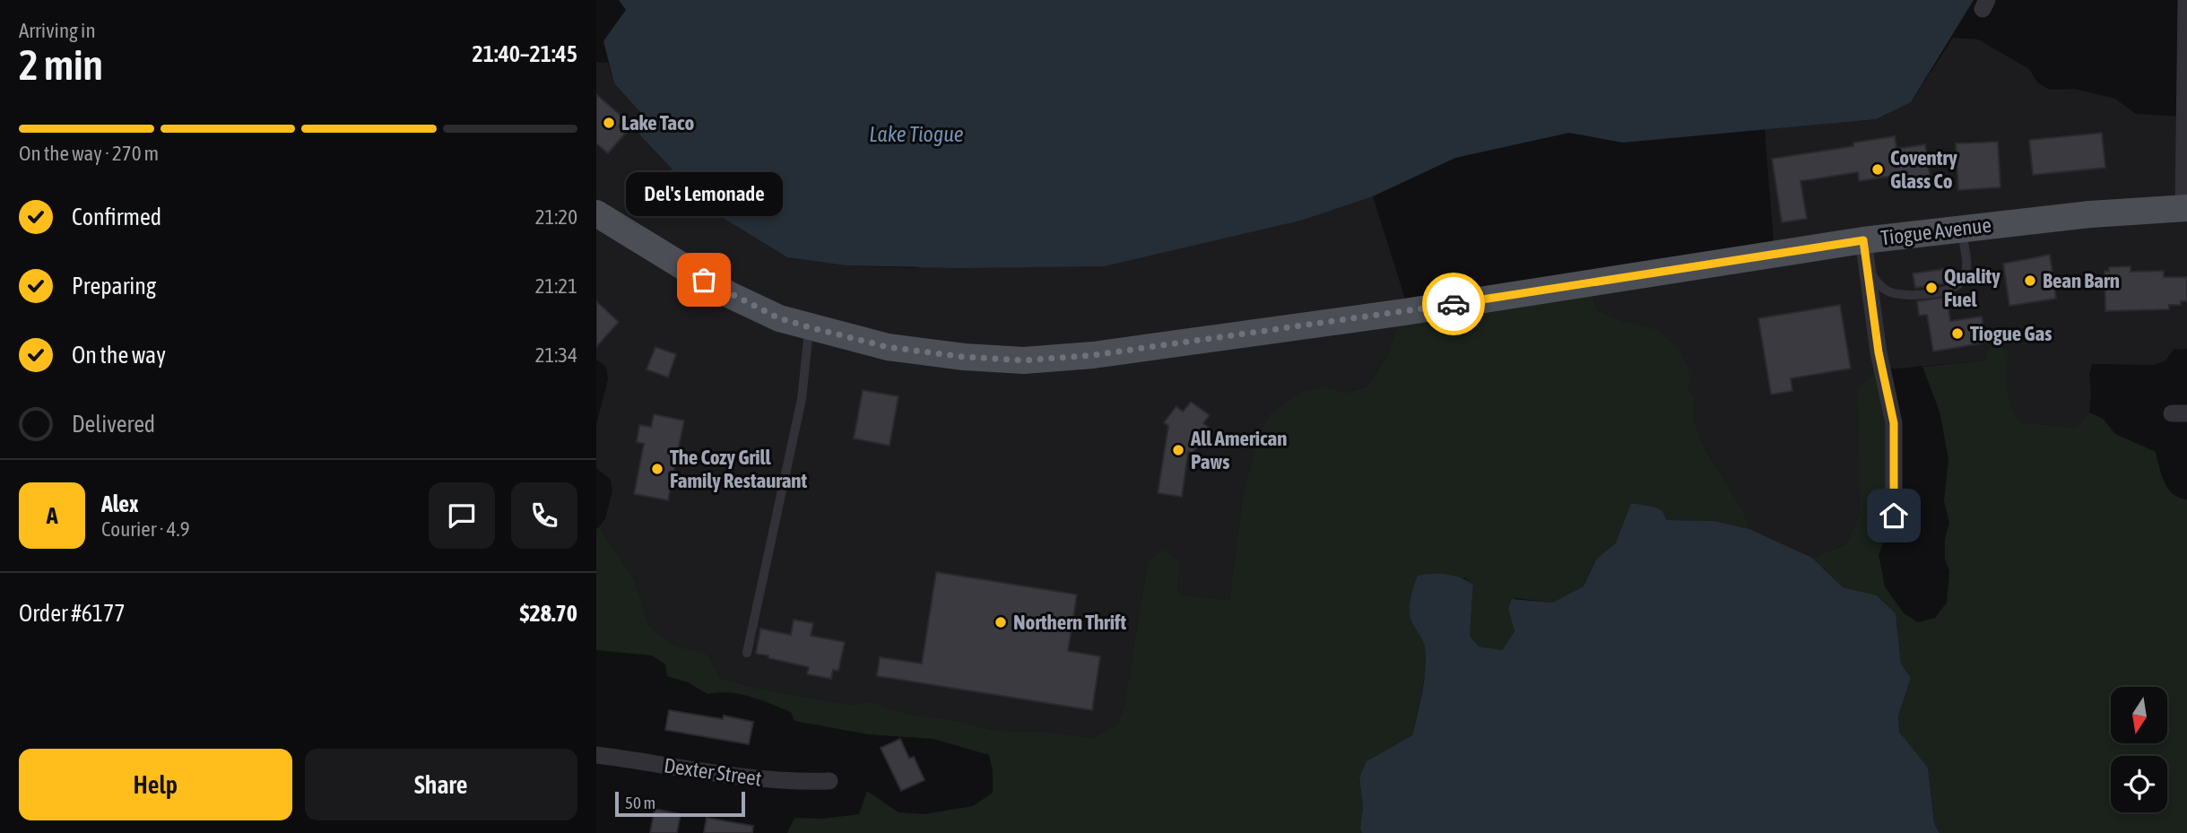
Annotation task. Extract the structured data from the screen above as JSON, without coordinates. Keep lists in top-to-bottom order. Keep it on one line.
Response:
{"streets":{"main road":["Tiogue Avenue"],"street":["Dexter Street"]},"water":["Lake Tiogue"],"places":["Lake Taco","Coventry Glass Co","Del's Lemonade","Bean Barn","Quality Fuel","Tiogue Gas","All American Paws","The Cozy Grill Family Restaurant","Northern Thrift"],"scale_bar":"50 m","north":"bottom","page":{"heading":["2 min","Arriving in","21:40–21:45"],"panel":["Alex","Courier · 4.9","Order #6177","$28.70"],"bar":"On the way · 270 m","bubble":"Del's Lemonade","list":[["Confirmed","21:20"],["Preparing","21:21"],["On the way","21:34"],"Delivered"],"round":"A","buttons":["Help","Share"],"scale":"50 m"}}
